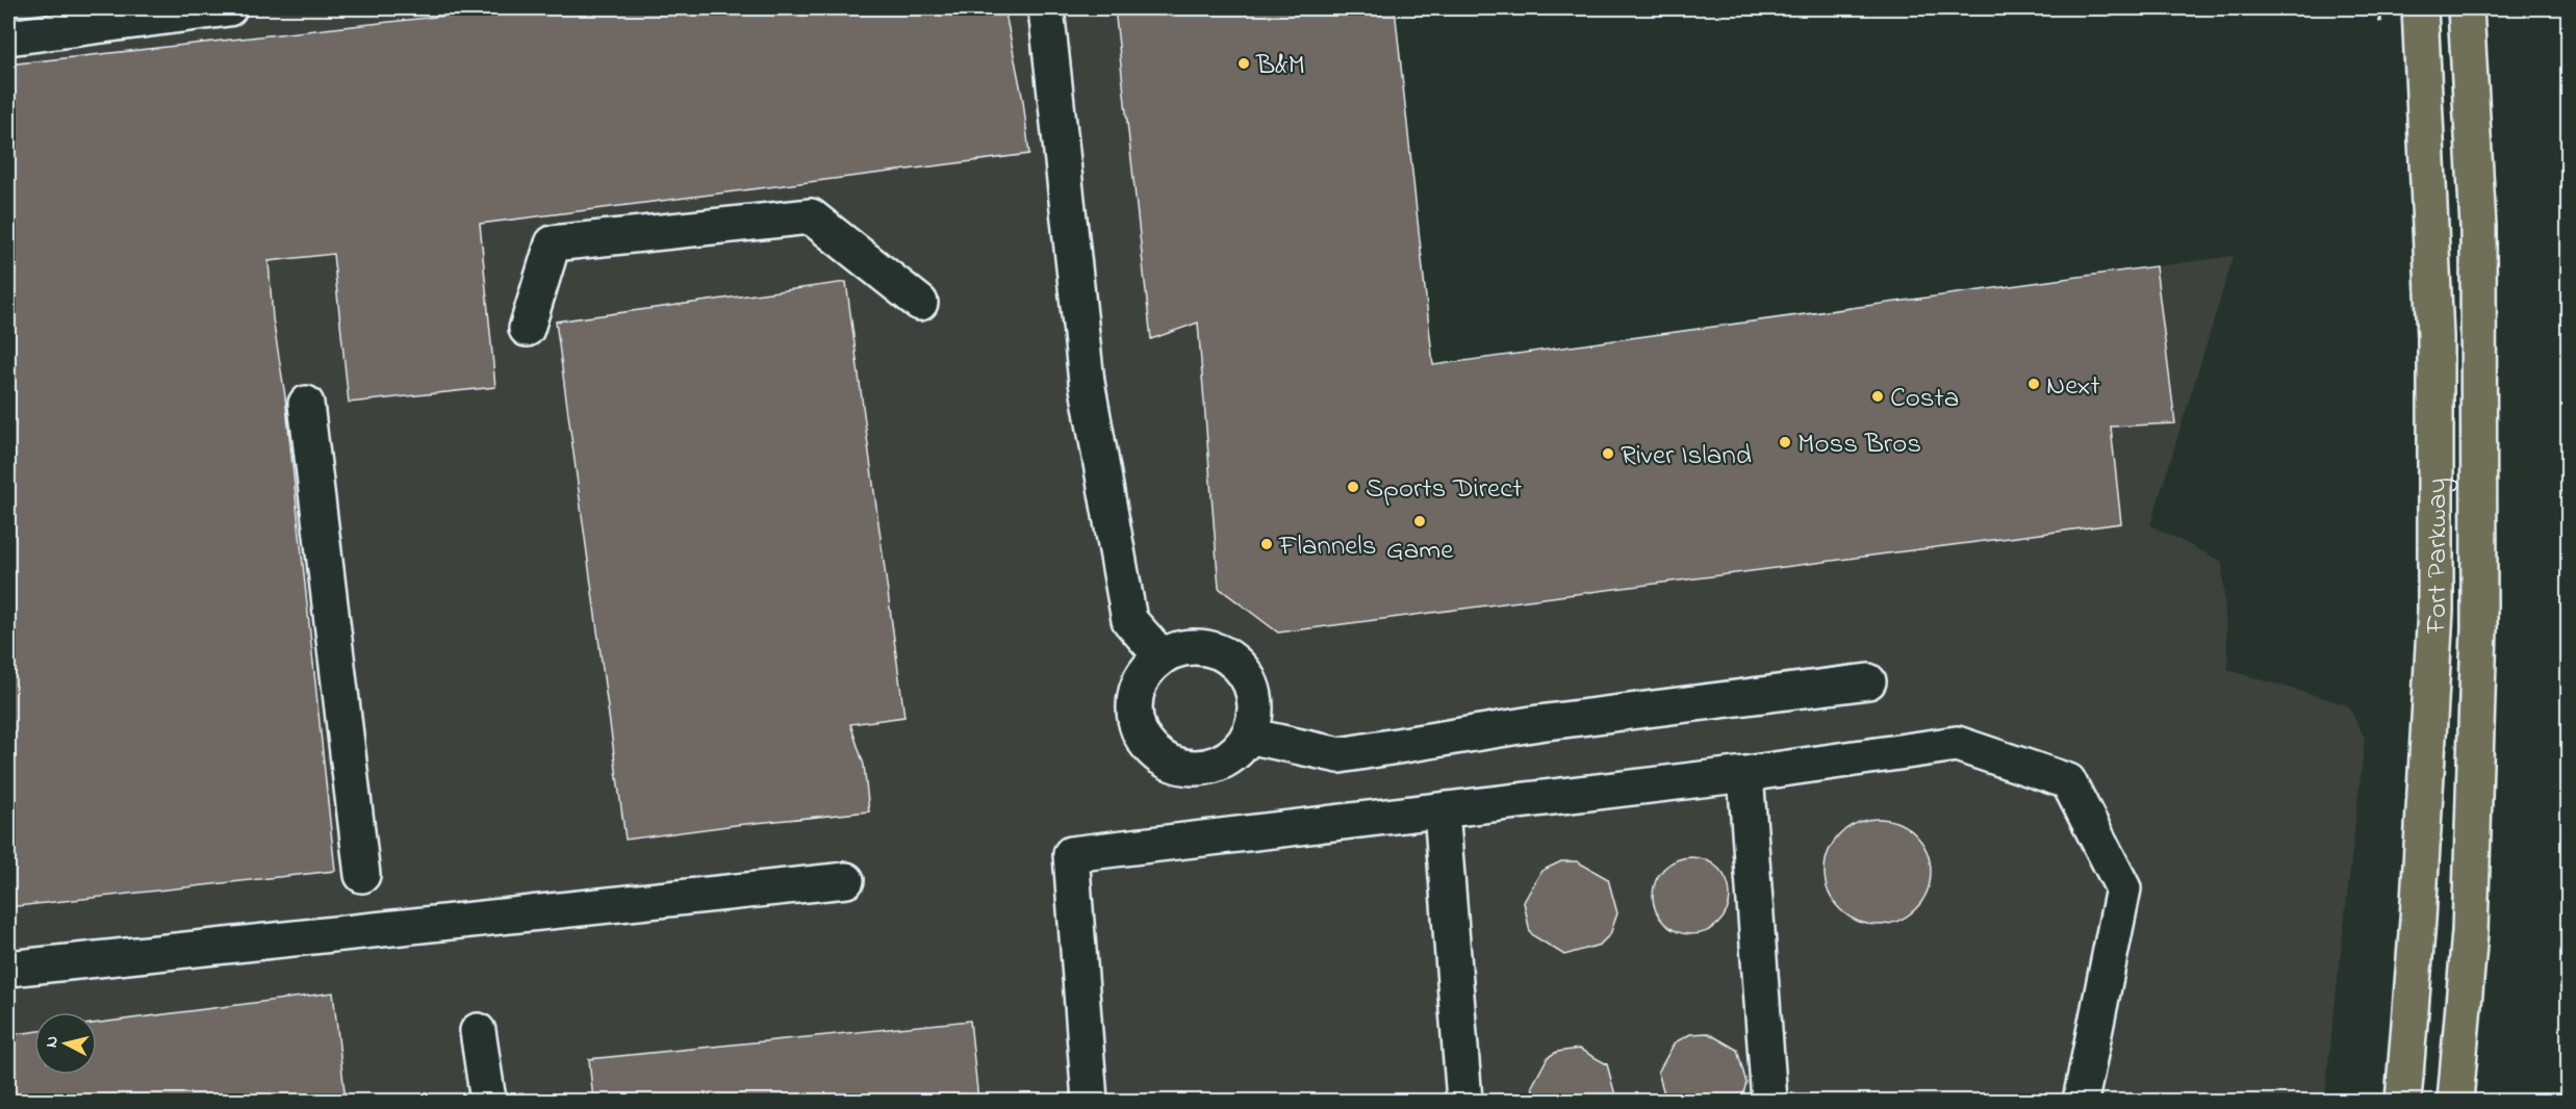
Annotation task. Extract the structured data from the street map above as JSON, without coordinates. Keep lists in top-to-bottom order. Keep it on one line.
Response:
{"streets":{"main road":["Fort Parkway"]},"places":["B&M","Next","Costa","Moss Bros","River Island","Sports Direct","Game","Flannels"],"north":"left"}
